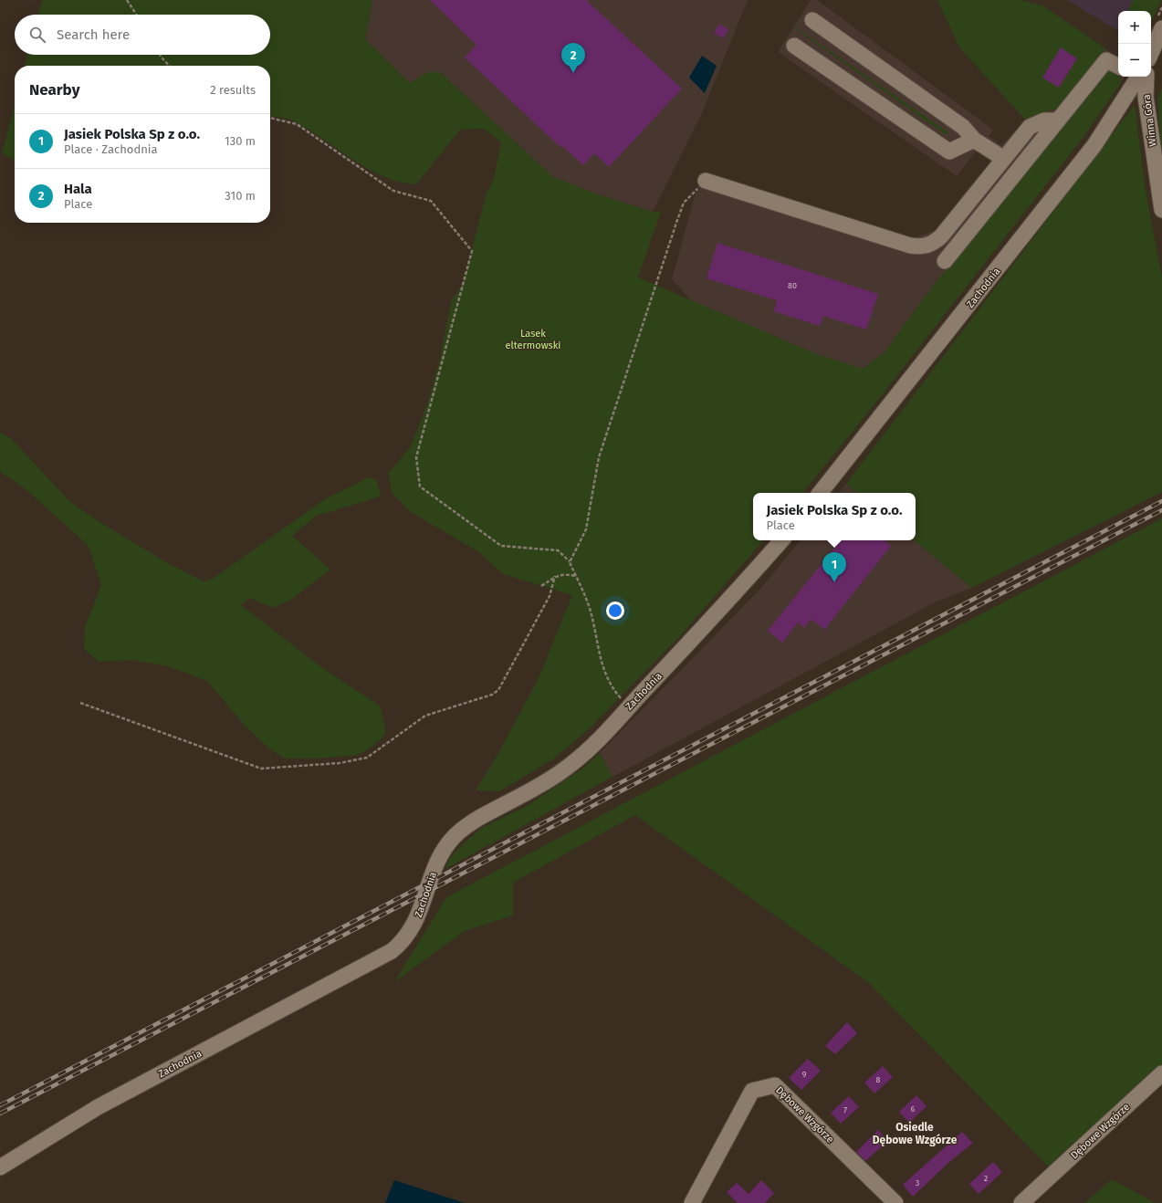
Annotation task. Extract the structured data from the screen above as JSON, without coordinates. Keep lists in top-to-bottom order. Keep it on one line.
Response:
{"streets":{"street":["Winna Góra","Zachodnia","Dębowe Wzgórze"]},"districts":["Osiedle Dębowe Wzgórze"],"parks":["Lasek eltermowski"],"house_numbers":["80","9","8","6","7","2","3"],"page":{"map_buttons":["+","−"],"search":"Search here","pins":["2","1"],"heading":["Nearby","2 results"],"list":[{"mark":"1","name":"Jasiek Polska Sp z o.o.","note":"Place · Zachodnia","value":"130 m"},{"mark":"2","name":"Hala","note":"Place","value":"310 m"}],"popup":["Jasiek Polska Sp z o.o.","Place"]}}
